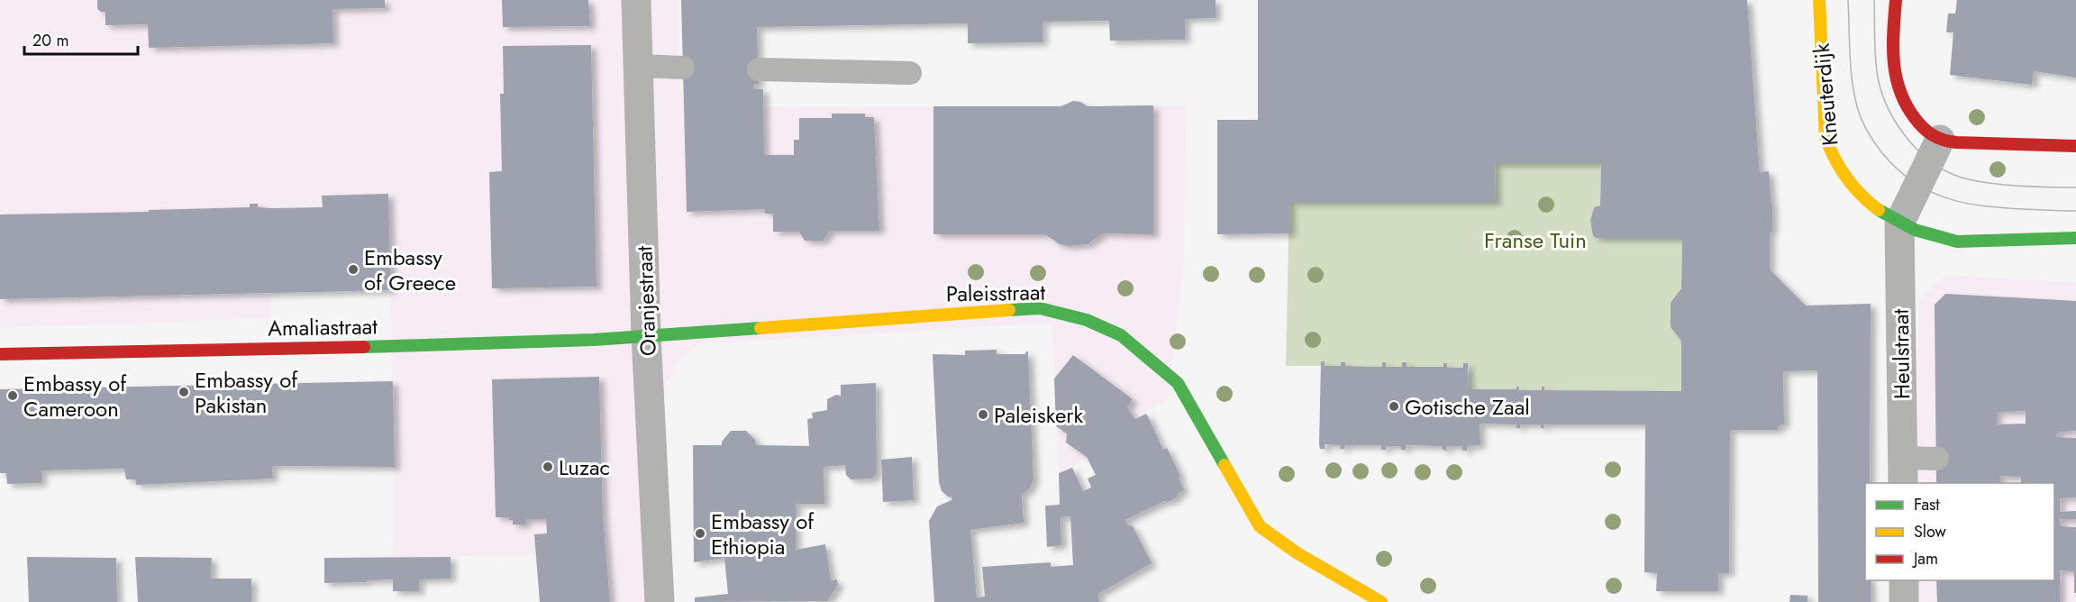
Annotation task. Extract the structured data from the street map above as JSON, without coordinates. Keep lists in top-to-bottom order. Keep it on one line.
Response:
{"streets":{"street":["Kneuterdijk","Paleisstraat","Oranjestraat","Amaliastraat","Heulstraat"]},"crossings":[["Kneuterdijk","Heulstraat"],["Paleisstraat","Oranjestraat"],["Paleisstraat","Amaliastraat"],["Oranjestraat","Amaliastraat"]],"parks":["Franse Tuin"],"places":["Embassy of Greece","Embassy of Pakistan","Embassy of Cameroon","Gotische Zaal","Paleiskerk","Luzac","Embassy of Ethiopia"],"legend":["Fast","Slow","Jam"],"scale_bar":"20 m"}
